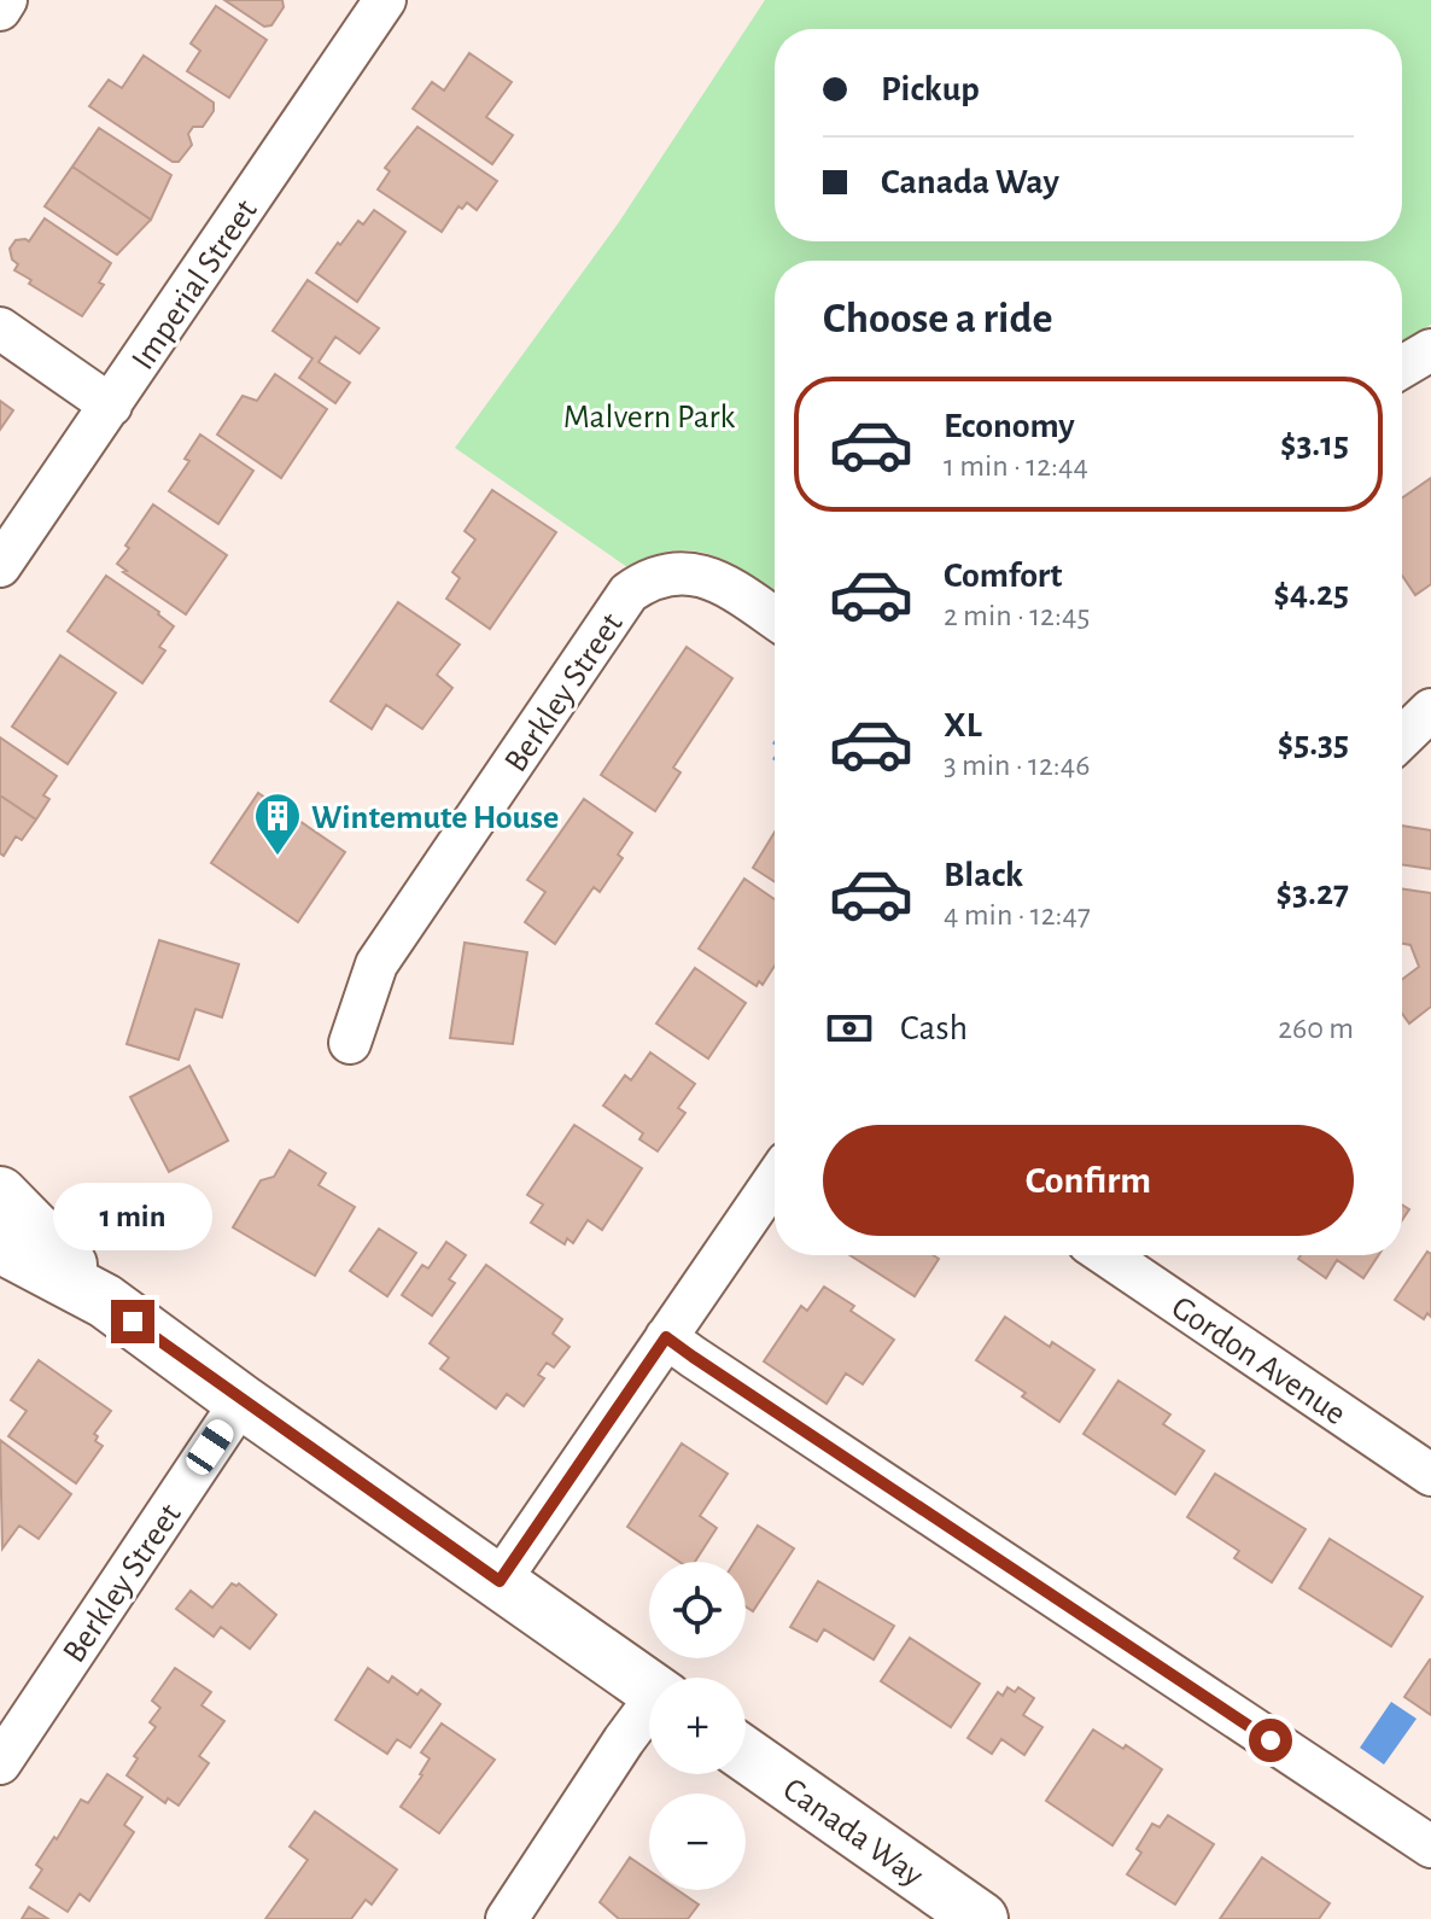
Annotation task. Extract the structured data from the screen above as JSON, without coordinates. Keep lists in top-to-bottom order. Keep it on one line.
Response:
{"streets":{"main road":["Canada Way"],"street":["Imperial Street","Berkley Street","Gordon Avenue"]},"parks":["Malvern Park"],"places":{"building":["Wintemute House"]},"page":{"banner":["Pickup","Canada Way"],"heading":"Choose a ride","list":[{"name":"Economy","note":"1 min · 12:44","value":"$3.15"},{"name":"Comfort","note":"2 min · 12:45","value":"$4.25"},{"name":"XL","note":"3 min · 12:46","value":"$5.35"},{"name":"Black","note":"4 min · 12:47","value":"$3.27"}],"pay":["Cash","260 m"],"buttons":"Confirm","bubble":"1 min","map_buttons":["+","−"]}}
